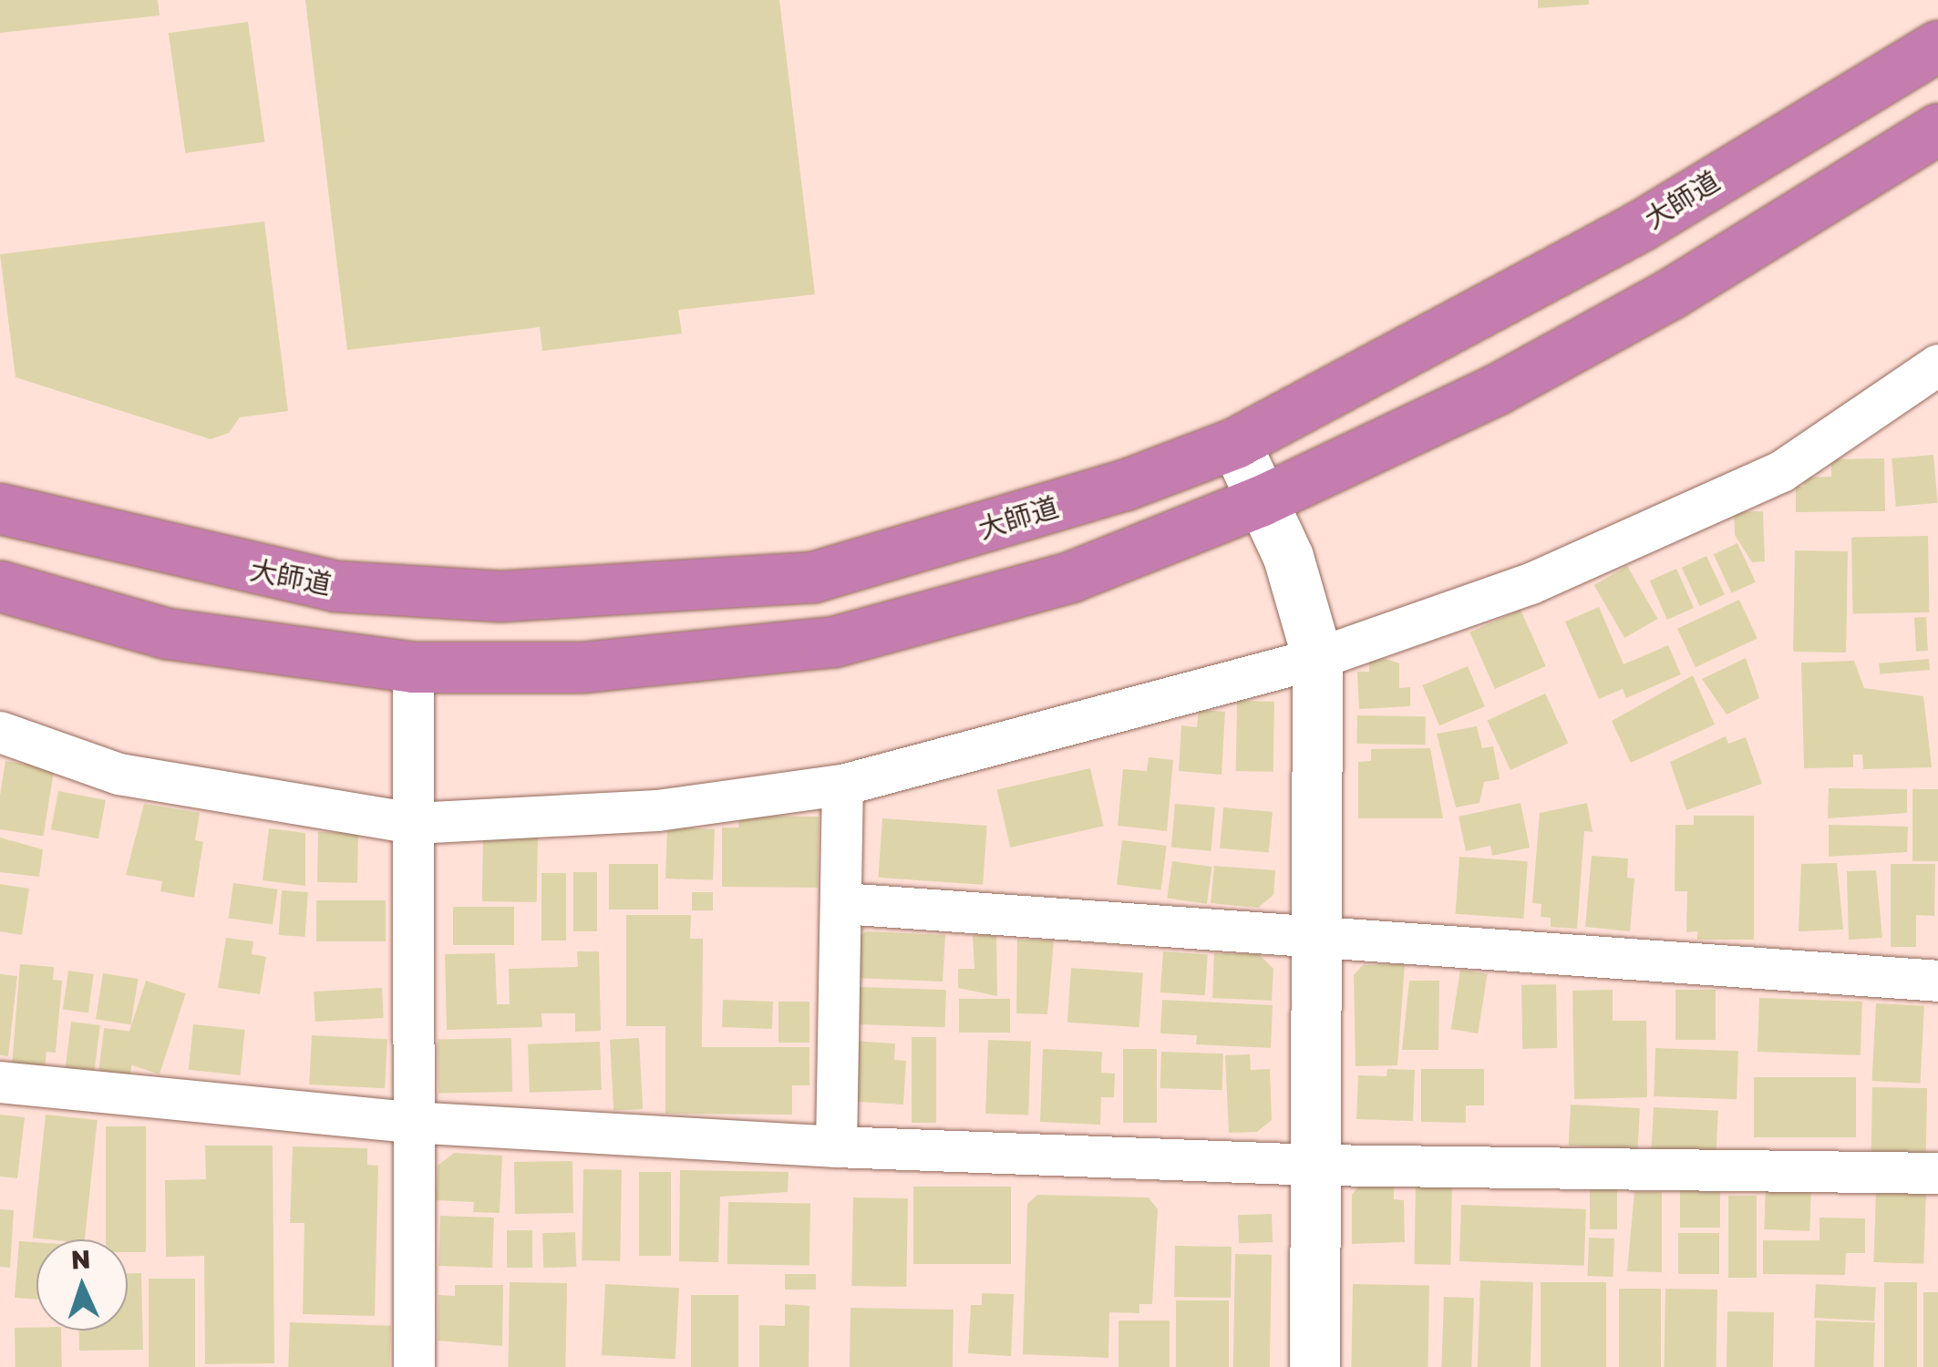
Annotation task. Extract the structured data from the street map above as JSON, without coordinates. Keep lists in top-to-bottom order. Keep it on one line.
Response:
{"streets":{"highway":["大師道"]},"north":"top"}
